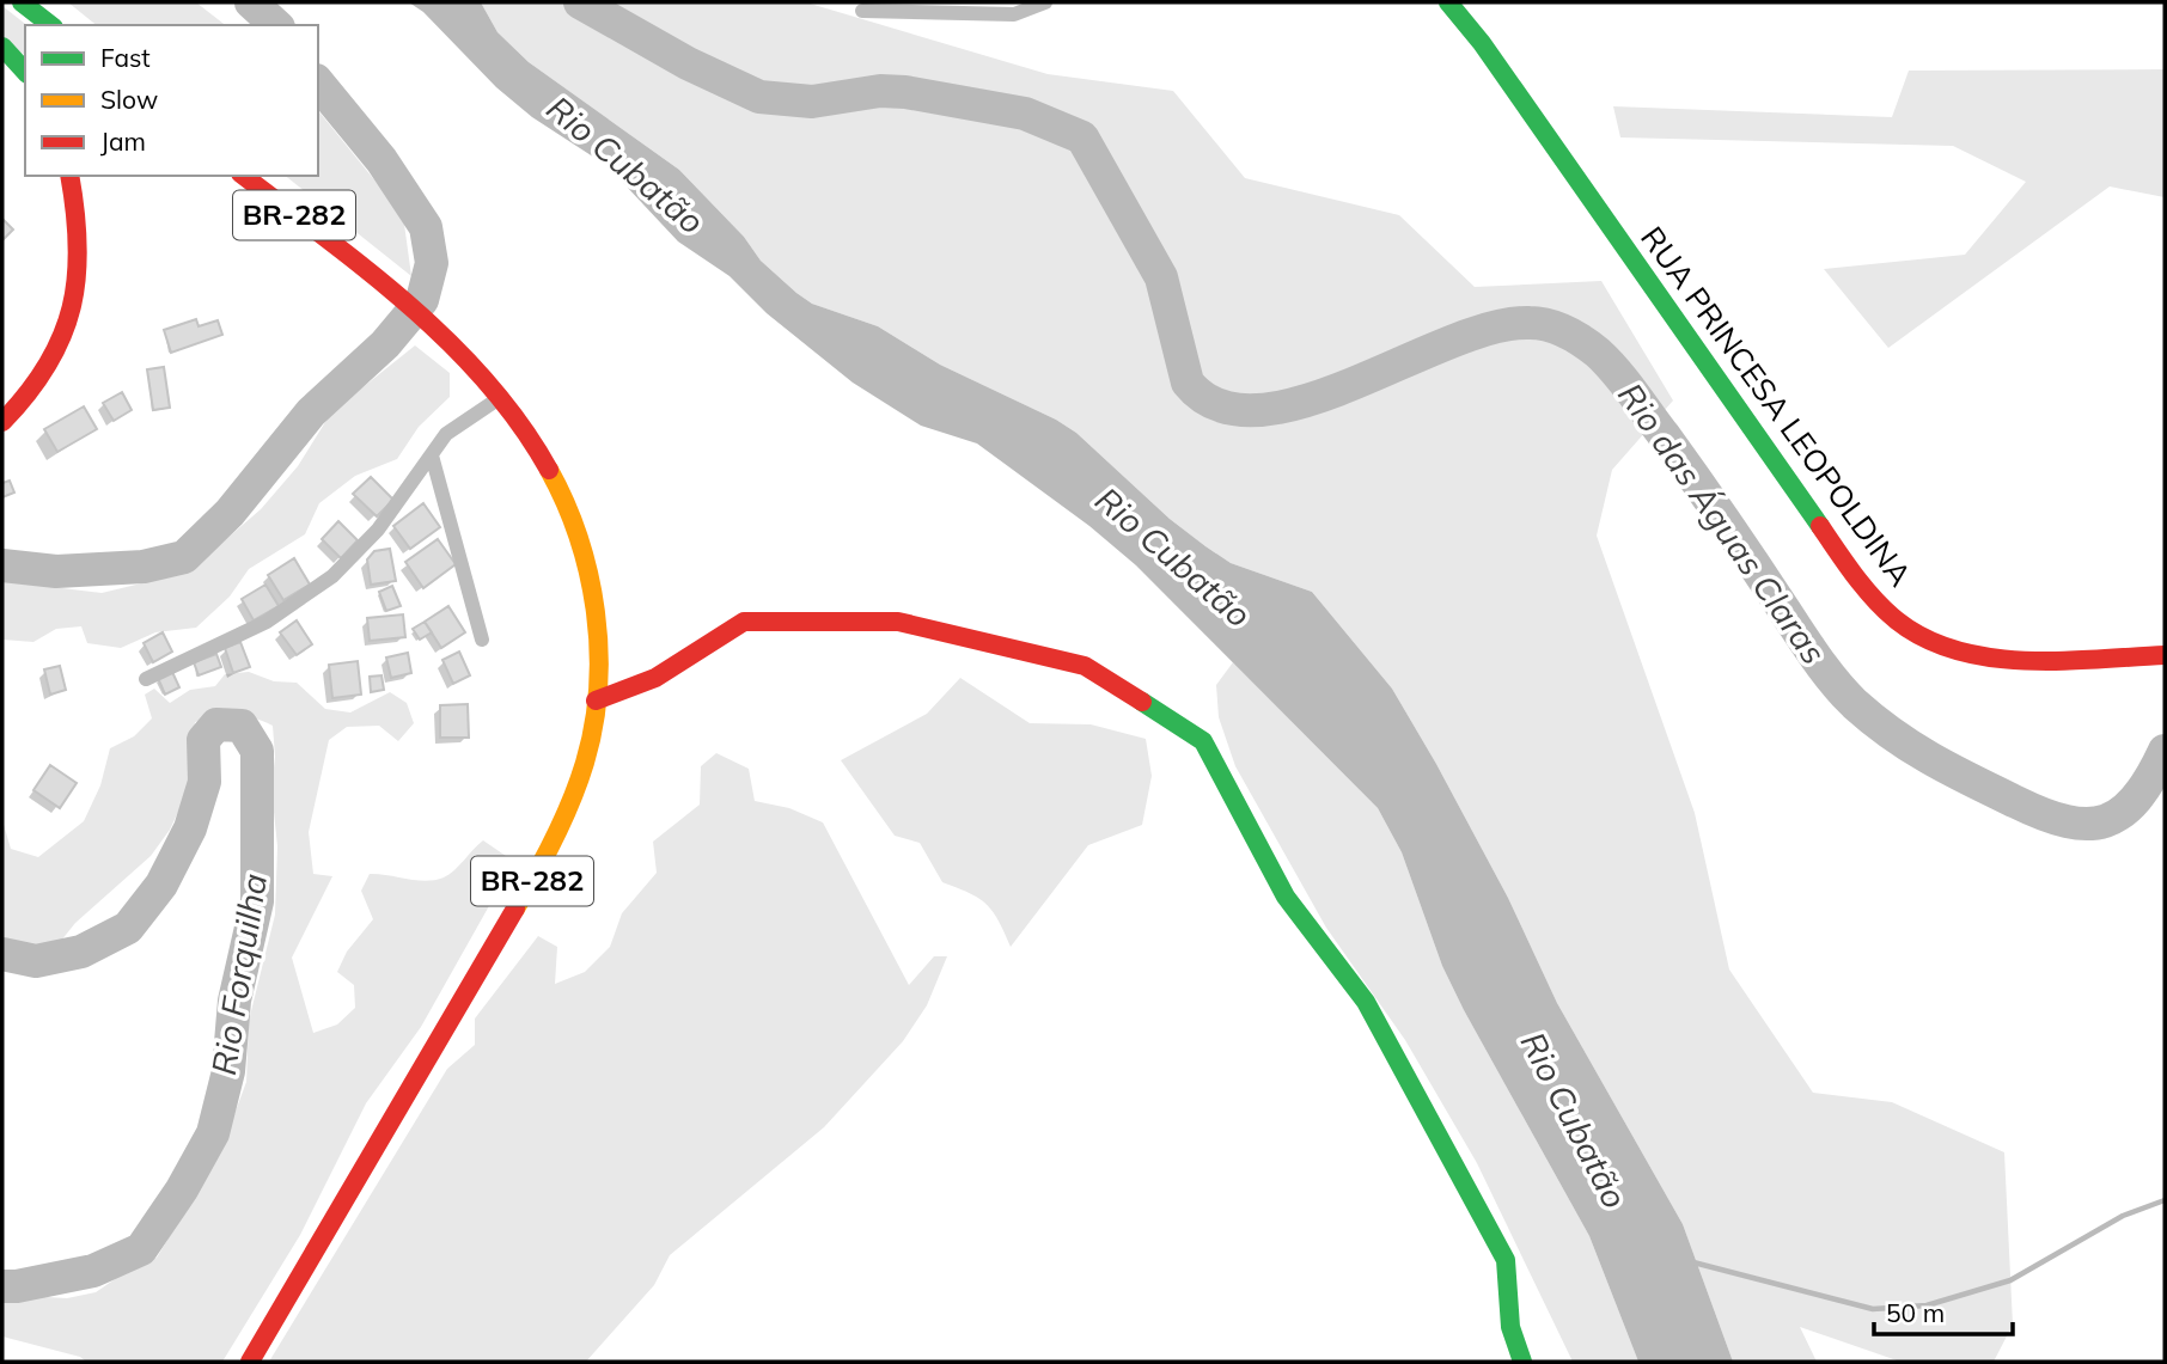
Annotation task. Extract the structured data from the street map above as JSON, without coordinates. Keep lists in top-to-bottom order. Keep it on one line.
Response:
{"streets":{"main road":["BR-282","RUA PRINCESA LEOPOLDINA"]},"water":["Rio Cubatão","Rio das Águas Claras","Rio Forquilha"],"legend":["Fast","Slow","Jam"],"scale_bar":"50 m"}
